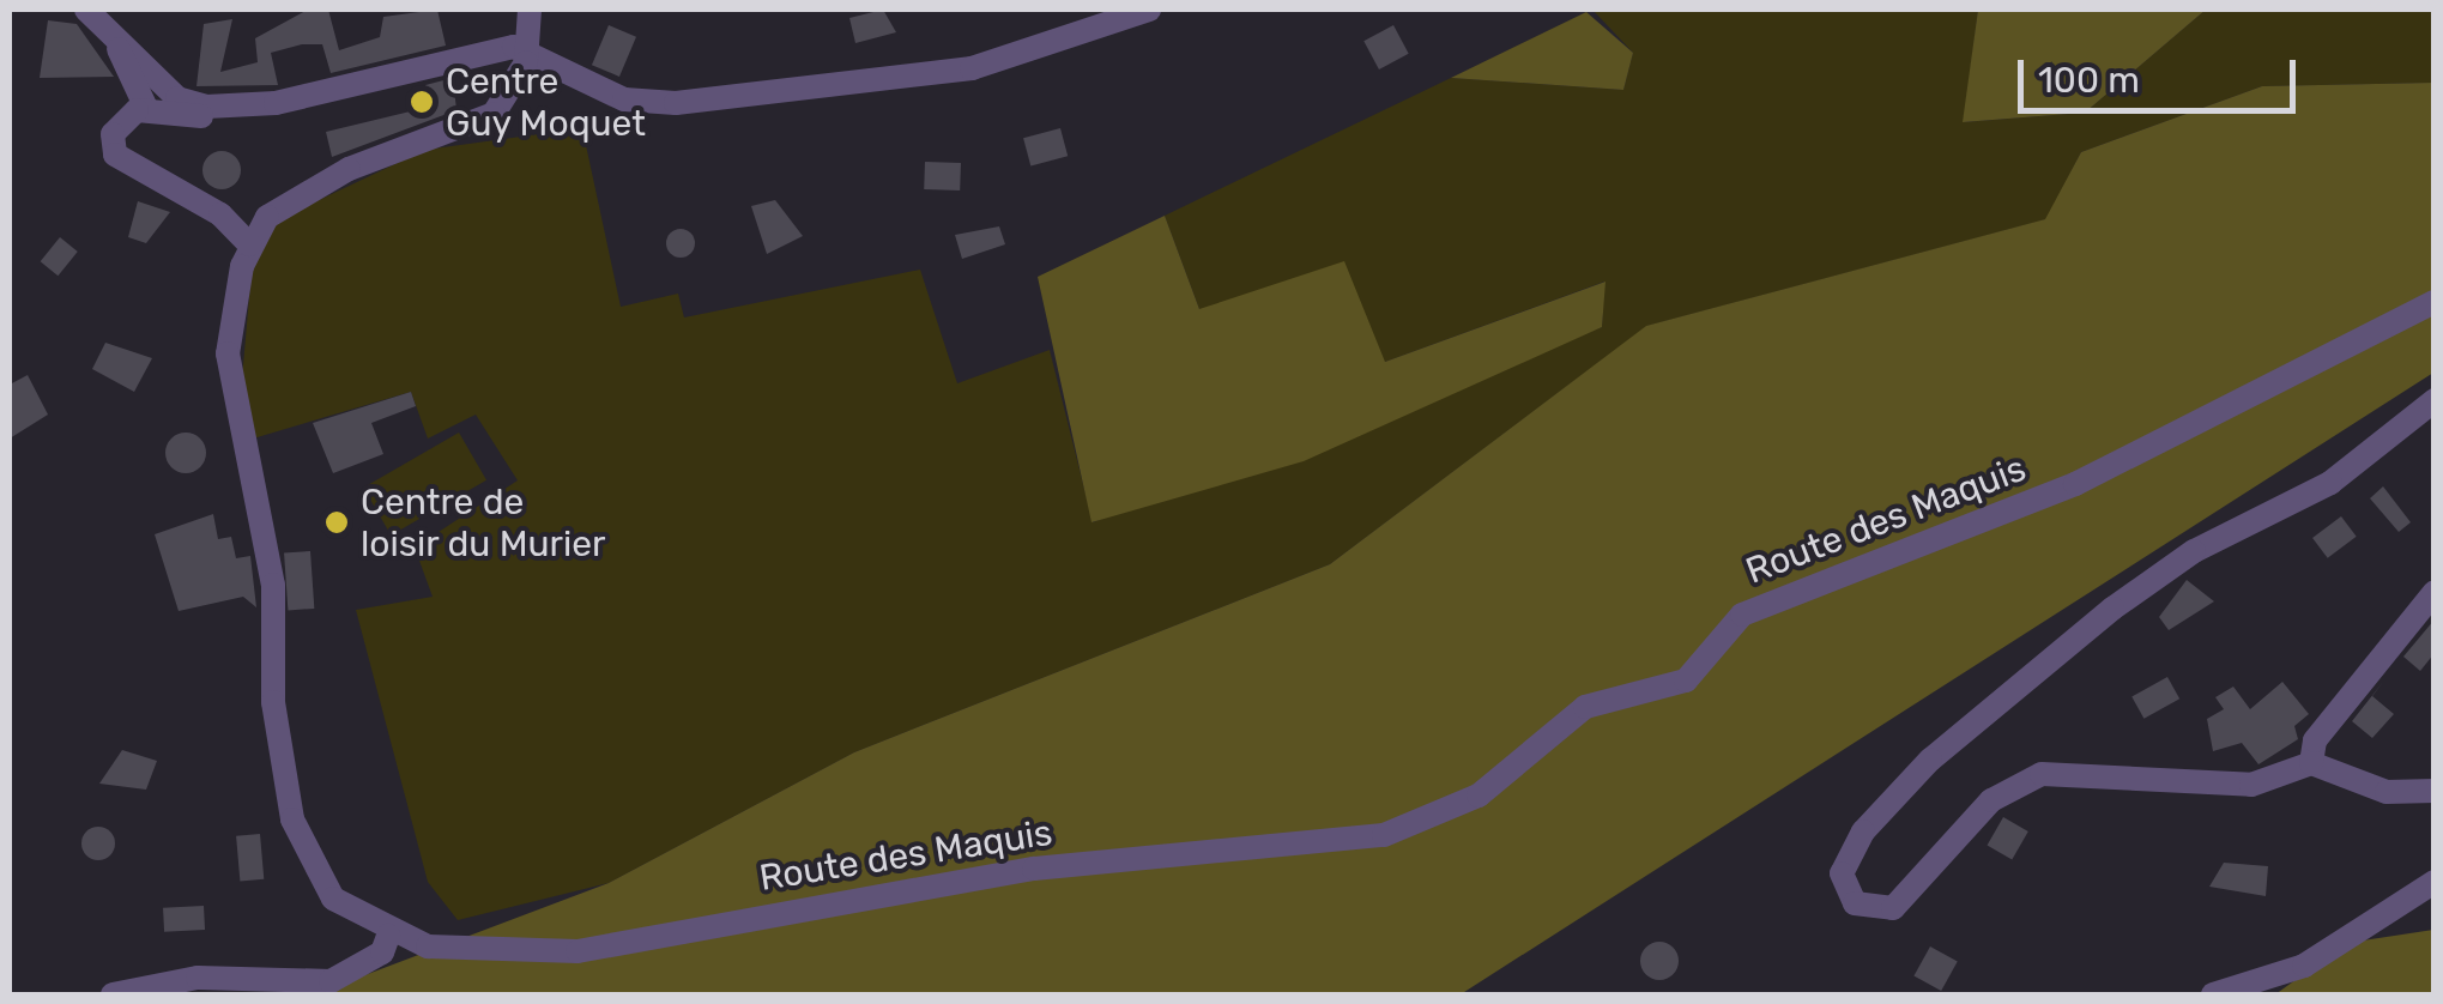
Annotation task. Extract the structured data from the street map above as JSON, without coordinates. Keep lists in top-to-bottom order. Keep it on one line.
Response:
{"streets":{"street":["Route des Maquis"]},"places":["Centre Guy Moquet","Centre de loisir du Murier"],"scale_bar":"100 m"}
